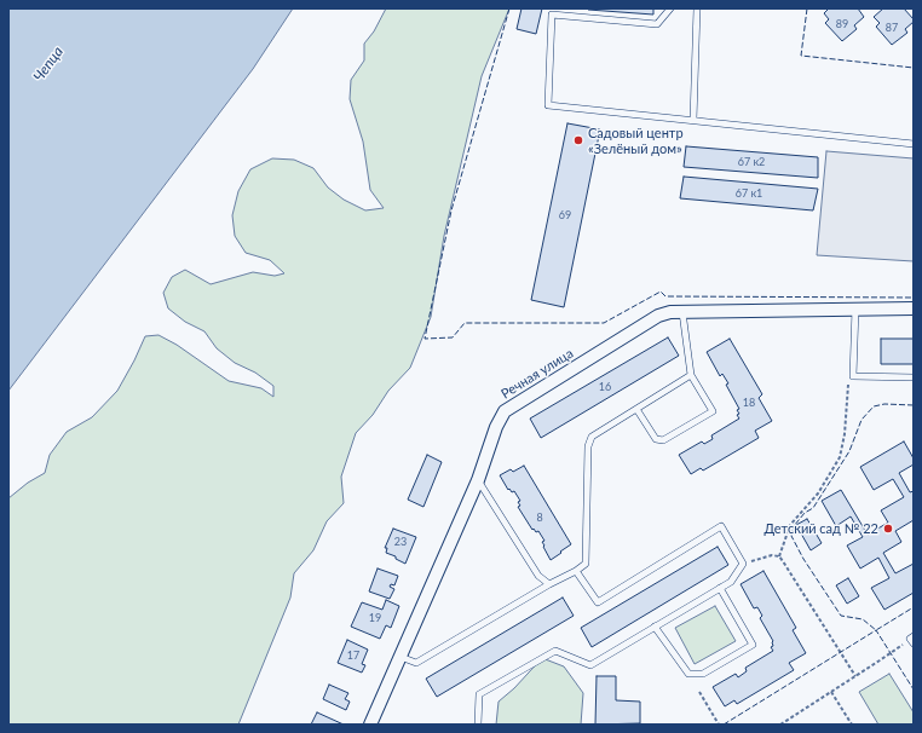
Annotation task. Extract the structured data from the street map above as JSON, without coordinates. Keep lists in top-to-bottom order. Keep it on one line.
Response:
{"streets":{"street":["Речная улица"]},"water":["Чепца"],"places":["Садовый центр «Зелёный дом»","Детский сад № 22"],"house_numbers":["89","87","67 к2","67 к1","69","16","18","8","23","19","17"]}
